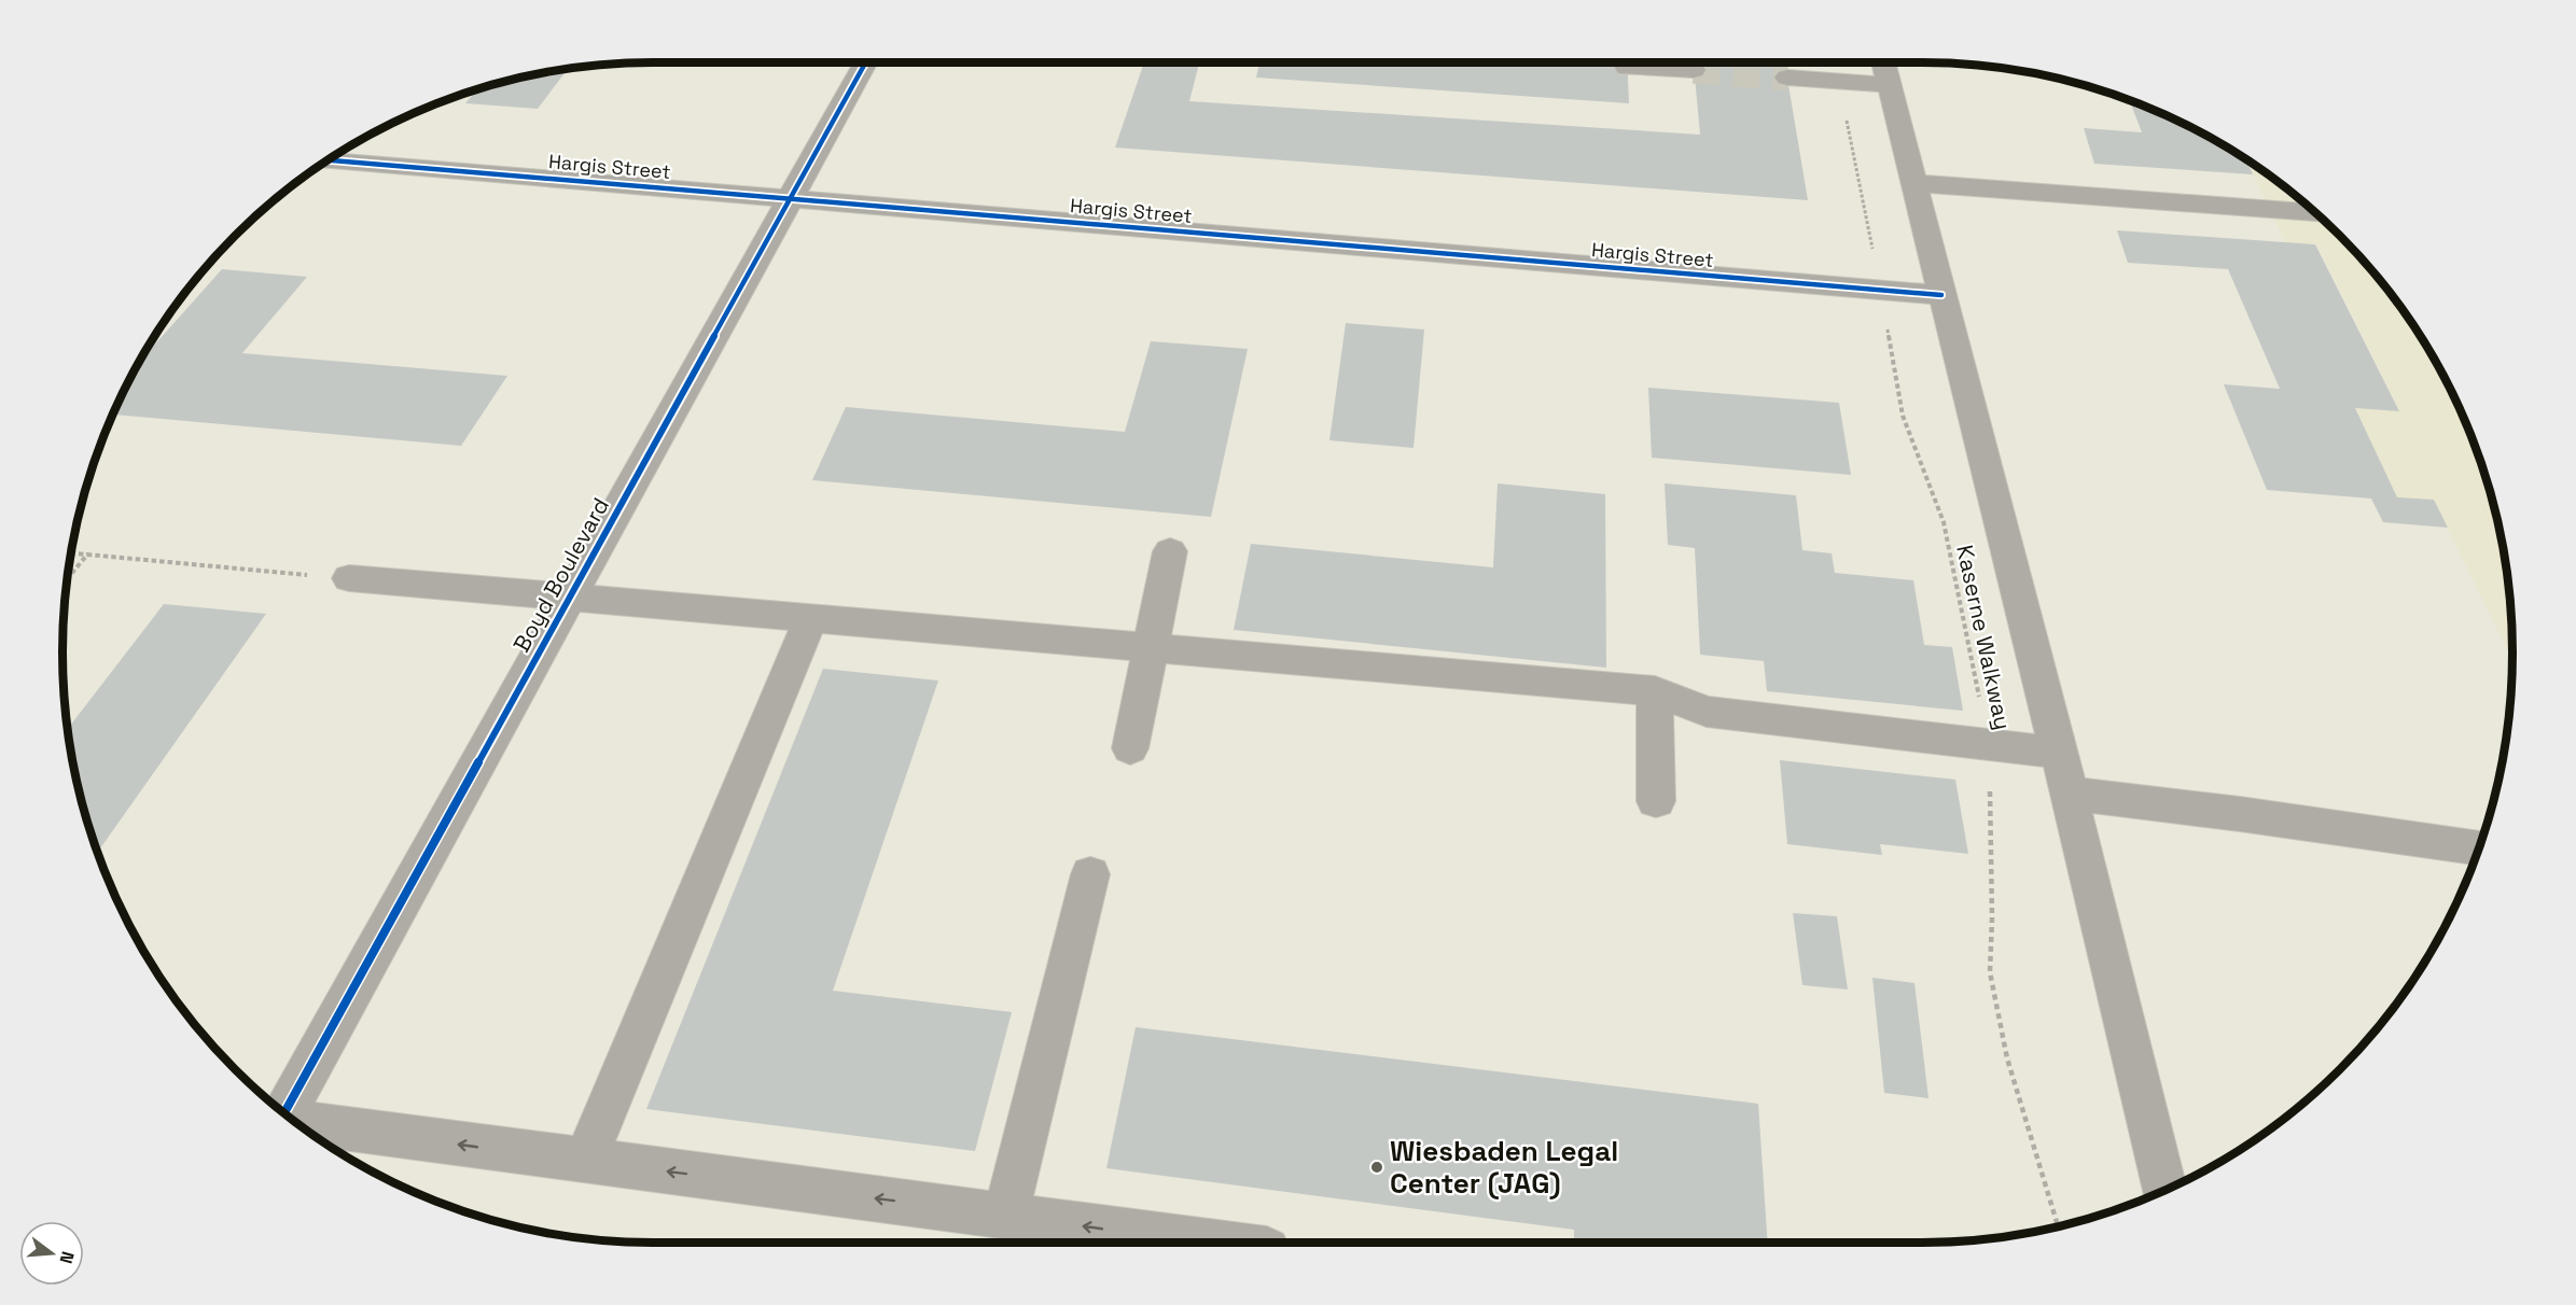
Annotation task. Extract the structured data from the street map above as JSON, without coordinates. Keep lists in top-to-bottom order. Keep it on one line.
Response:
{"streets":{"street":["Hargis Street","Boyd Boulevard"],"path":["Kaserne Walkway"]},"crossings":[["Hargis Street","Boyd Boulevard"],["Hargis Street","Kaserne Walkway"]],"places":["Wiesbaden Legal Center (JAG)"],"north":"right"}
